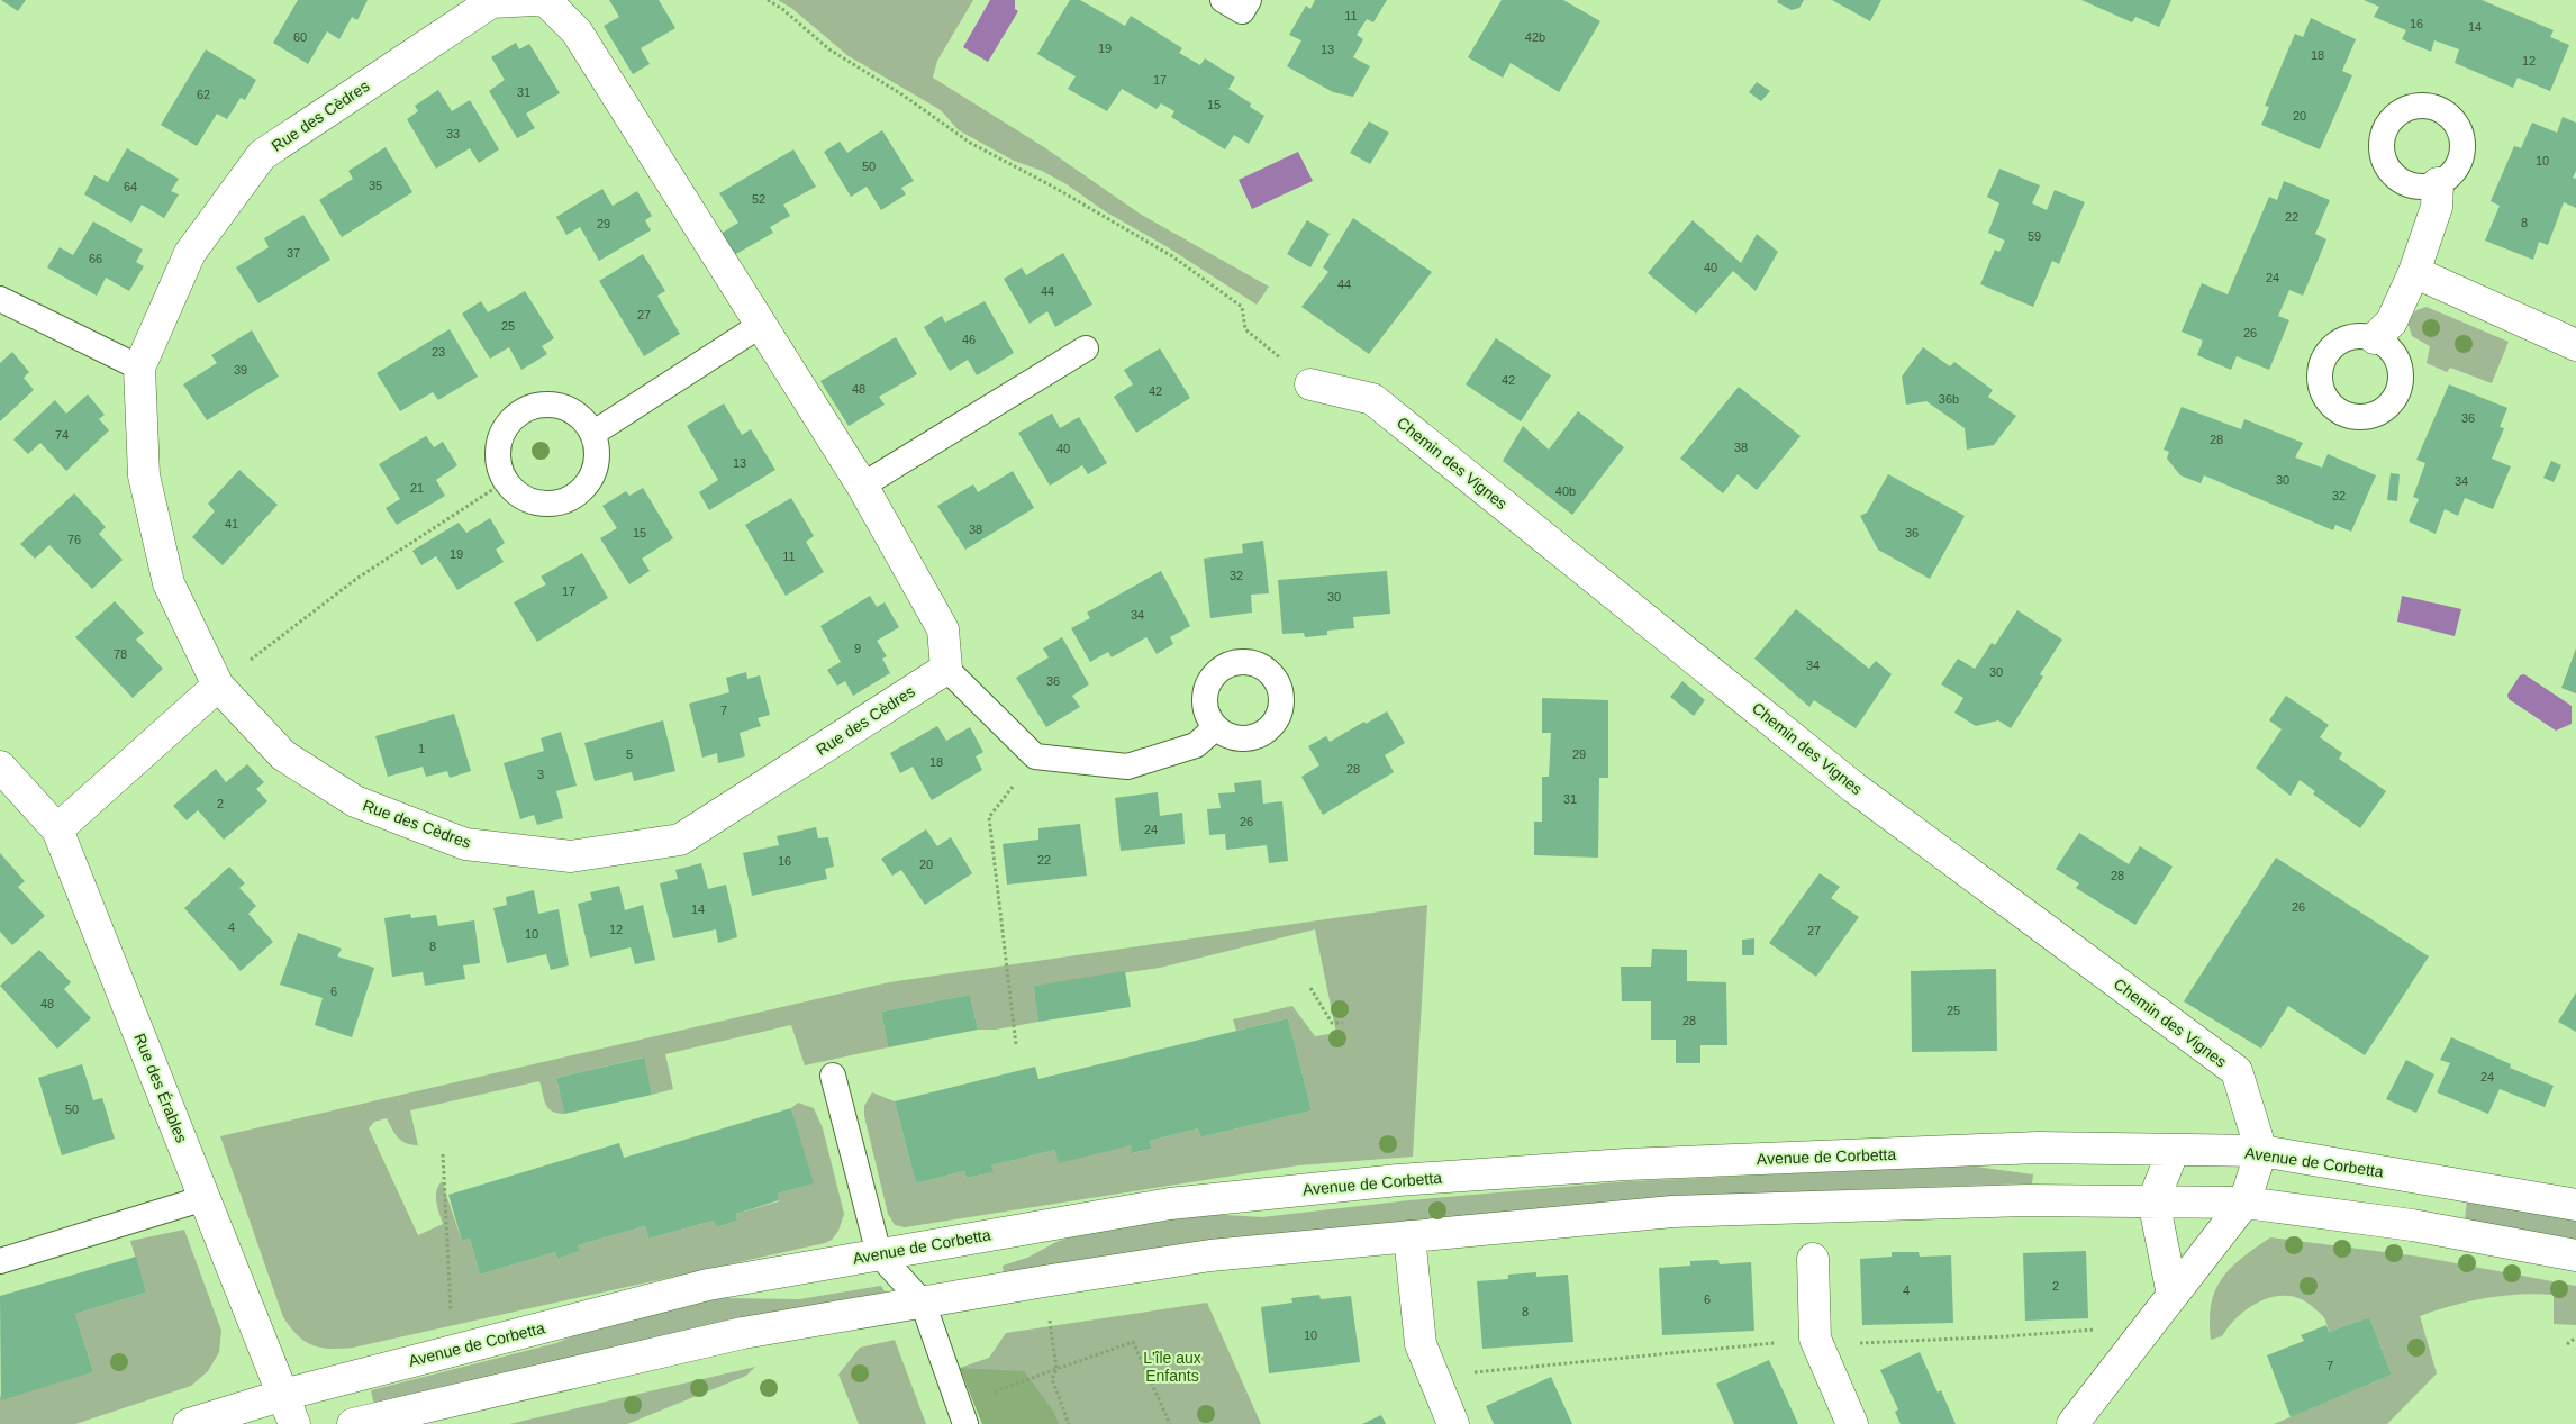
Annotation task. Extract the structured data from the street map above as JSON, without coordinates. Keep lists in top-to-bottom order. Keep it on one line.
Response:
{"streets":{"street":["Rue des Cèdres","Chemin des Vignes","Rue des Érables","Avenue de Corbetta"]},"crossings":[["Chemin des Vignes","Avenue de Corbetta"],["Rue des Érables","Avenue de Corbetta"]],"parks":["L'île aux Enfants"],"house_numbers":["11","16","14","60","42b","19","13","18","12","17","31","62","15","20","33","10","50","35","64","52","22","8","29","59","37","66","40","24","44","44","27","25","26","46","23","39","42","48","42","36b","36","74","28","38","40","13","30","34","21","40b","32","41","38","15","36","76","19","11","32","17","30","34","9","78","34","30","36","7","1","5","29","18","28","3","31","2","26","24","22","16","20","28","26","14","4","12","27","10","8","6","48","25","28","24","50","2","4","6","8","10","7"]}
